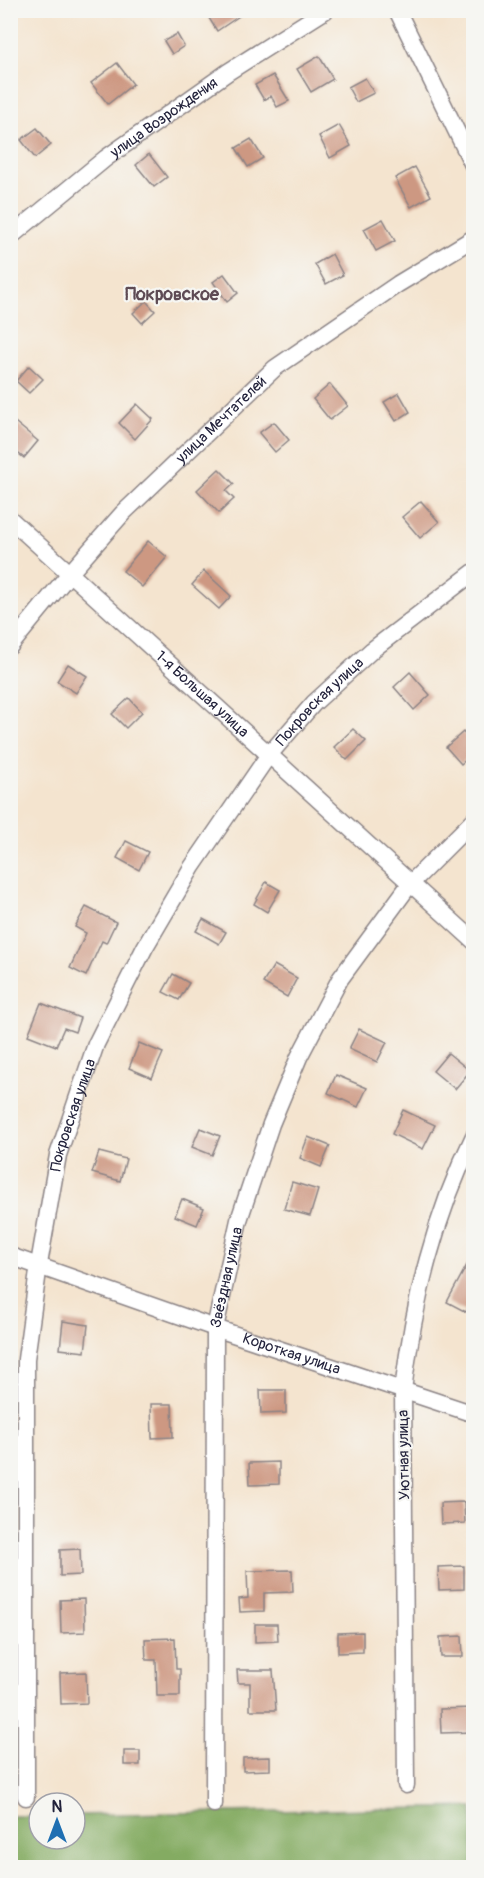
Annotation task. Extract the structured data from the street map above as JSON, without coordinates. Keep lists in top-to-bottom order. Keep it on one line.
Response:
{"streets":{"street":["улица Возрождения","улица Мечтателей","1-я Большая улица","Покровская улица","Звёздная улица","Короткая улица","Уютная улица"]},"crossings":[["улица Мечтателей","1-я Большая улица"],["1-я Большая улица","Покровская улица"],["1-я Большая улица","Звёздная улица"],["Покровская улица","Короткая улица"],["Звёздная улица","Короткая улица"],["Короткая улица","Уютная улица"]],"districts":["Покровское"],"north":"top"}
